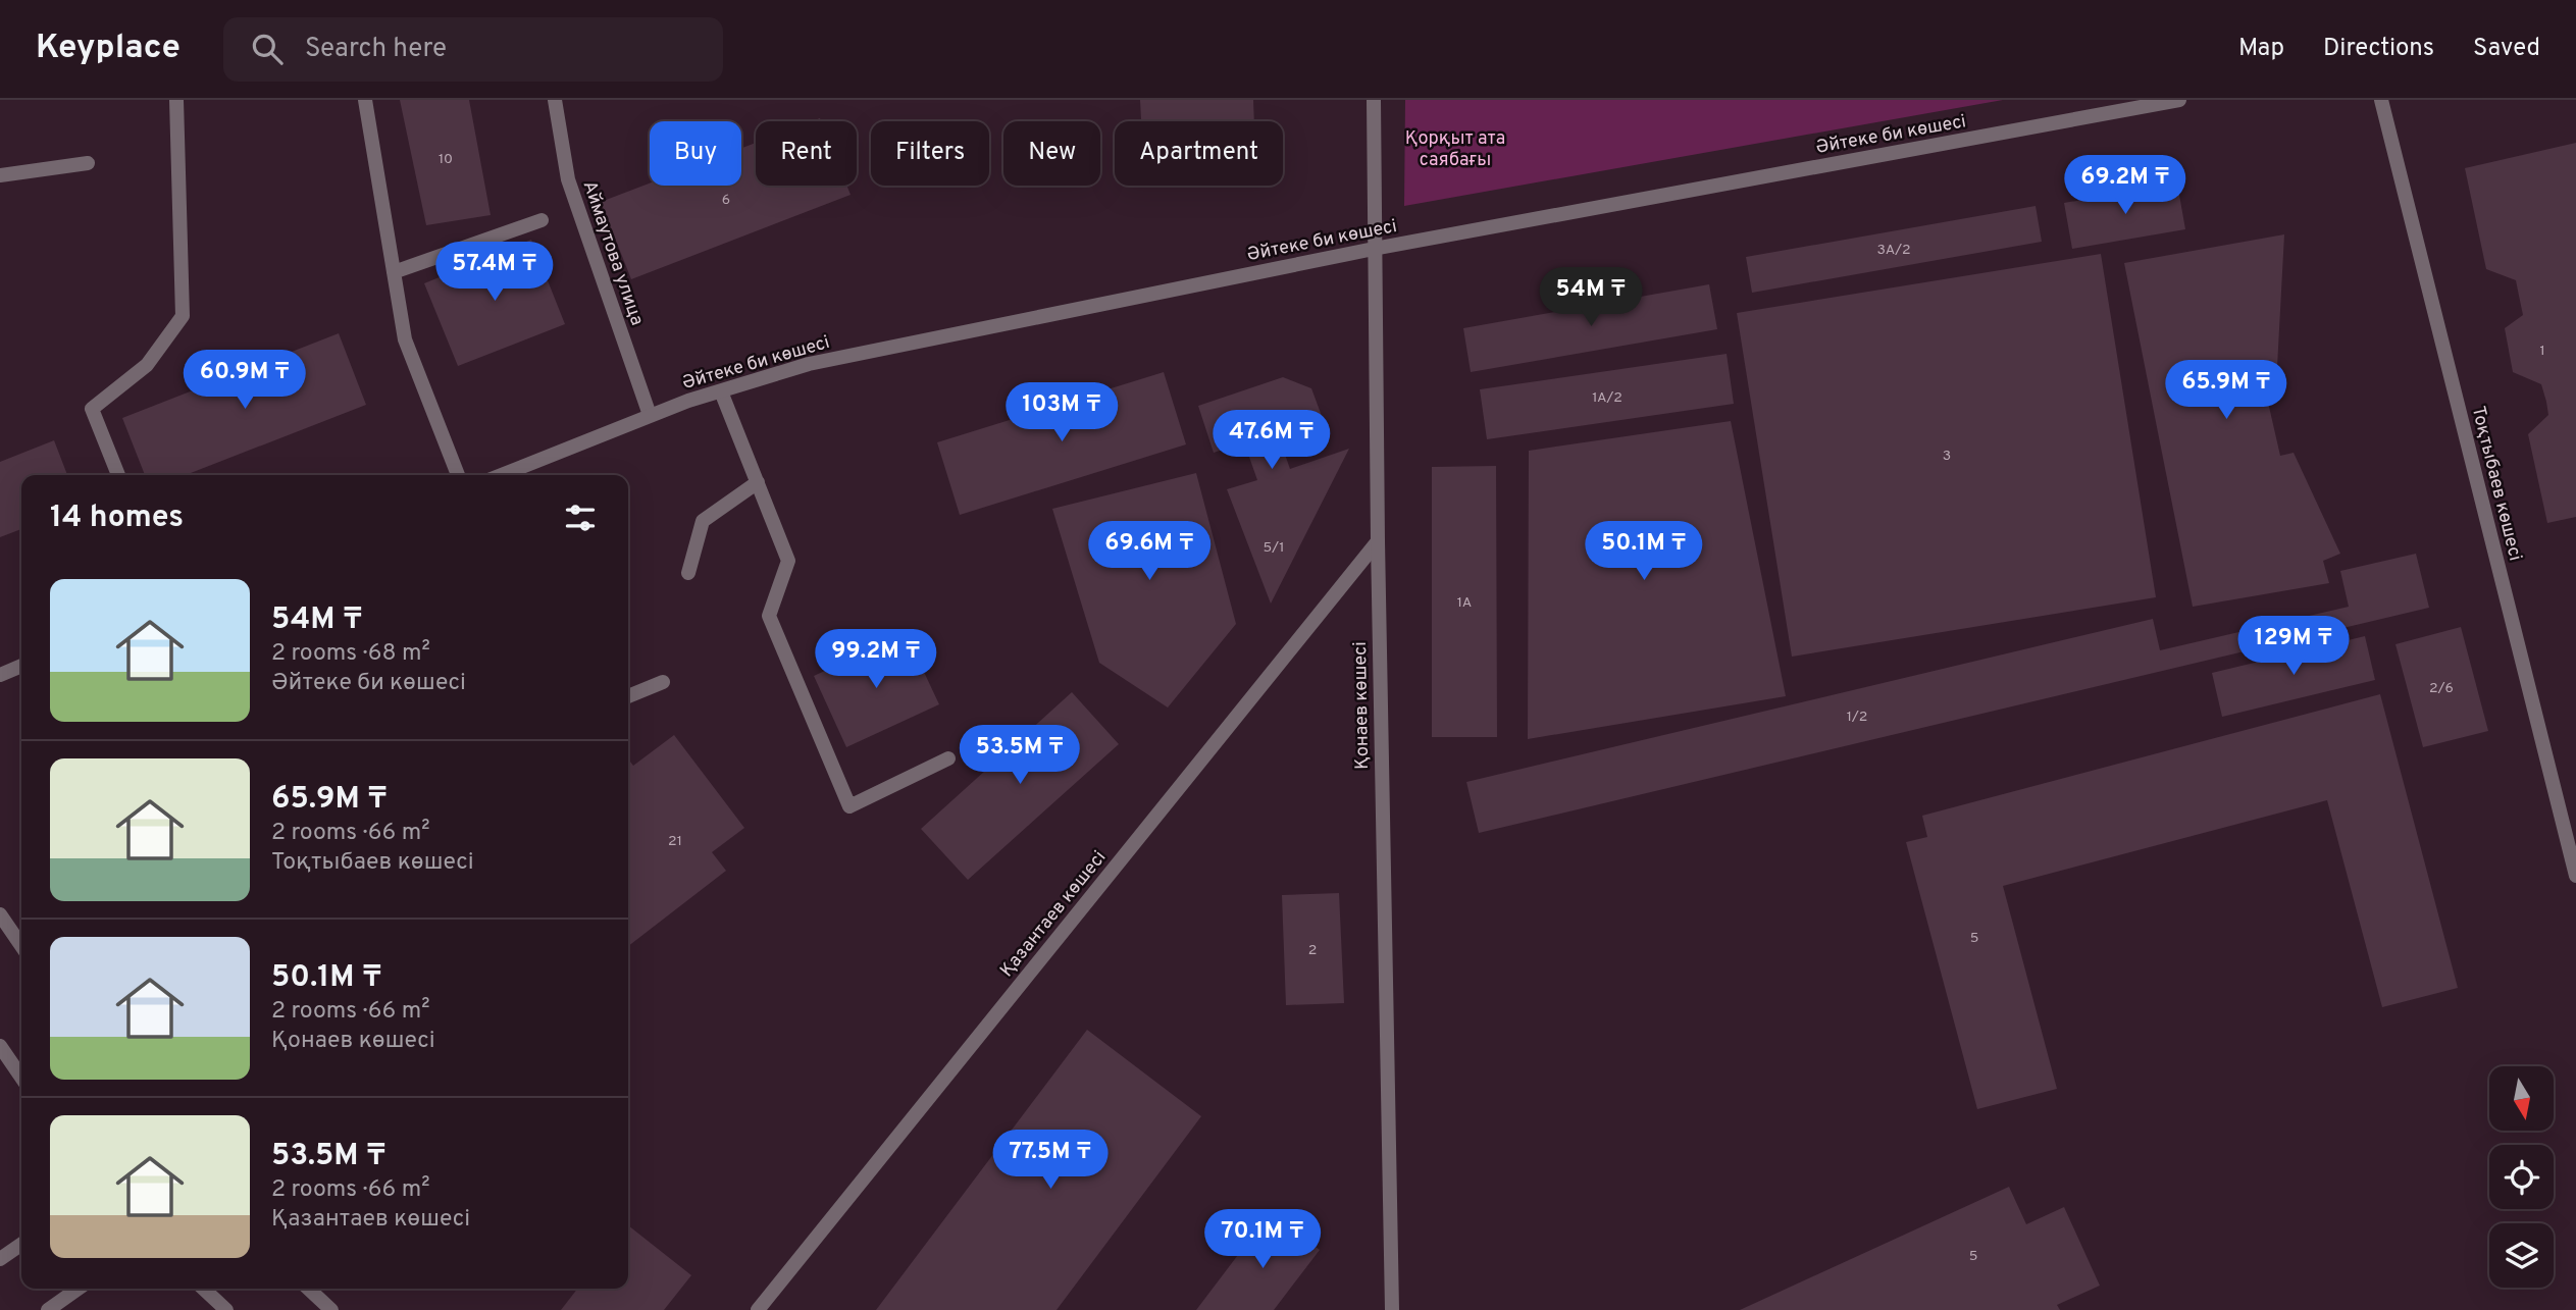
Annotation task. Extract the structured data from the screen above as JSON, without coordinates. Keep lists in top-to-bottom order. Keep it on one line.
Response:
{"streets":{"street":["Әйтеке би көшесі","Аймаутова улица","Тоқтыбаев көшесі","Қонаев көшесі","Қазантаев көшесі"]},"crossings":[["Әйтеке би көшесі","Аймаутова улица"],["Әйтеке би көшесі","Қонаев көшесі"],["Қонаев көшесі","Қазантаев көшесі"]],"parks":["Қорқыт ата саябағы"],"house_numbers":["10","6","3А/2","1","1А/2","3","5/1","1А","2/6","1/2","21","5","2","5"],"north":"bottom","page":{"header":"Keyplace","search":"Search here","nav":["Map","Directions","Saved"],"chip":["Buy","Rent","Filters","New","Apartment"],"price":["69.2M ₸","57.4M ₸","54M ₸","60.9M ₸","65.9M ₸","103M ₸","47.6M ₸","69.6M ₸","50.1M ₸","129M ₸","99.2M ₸","53.5M ₸","77.5M ₸","70.1M ₸"],"heading":"14 homes","list":[{"name":"54M ₸","note":"2 rooms · 68 m² · Әйтеке би көшесі"},{"name":"65.9M ₸","note":"2 rooms · 66 m² · Тоқтыбаев көшесі"},{"name":"50.1M ₸","note":"2 rooms · 66 m² · Қонаев көшесі"},{"name":"53.5M ₸","note":"2 rooms · 66 m² · Қазантаев көшесі"}]}}
